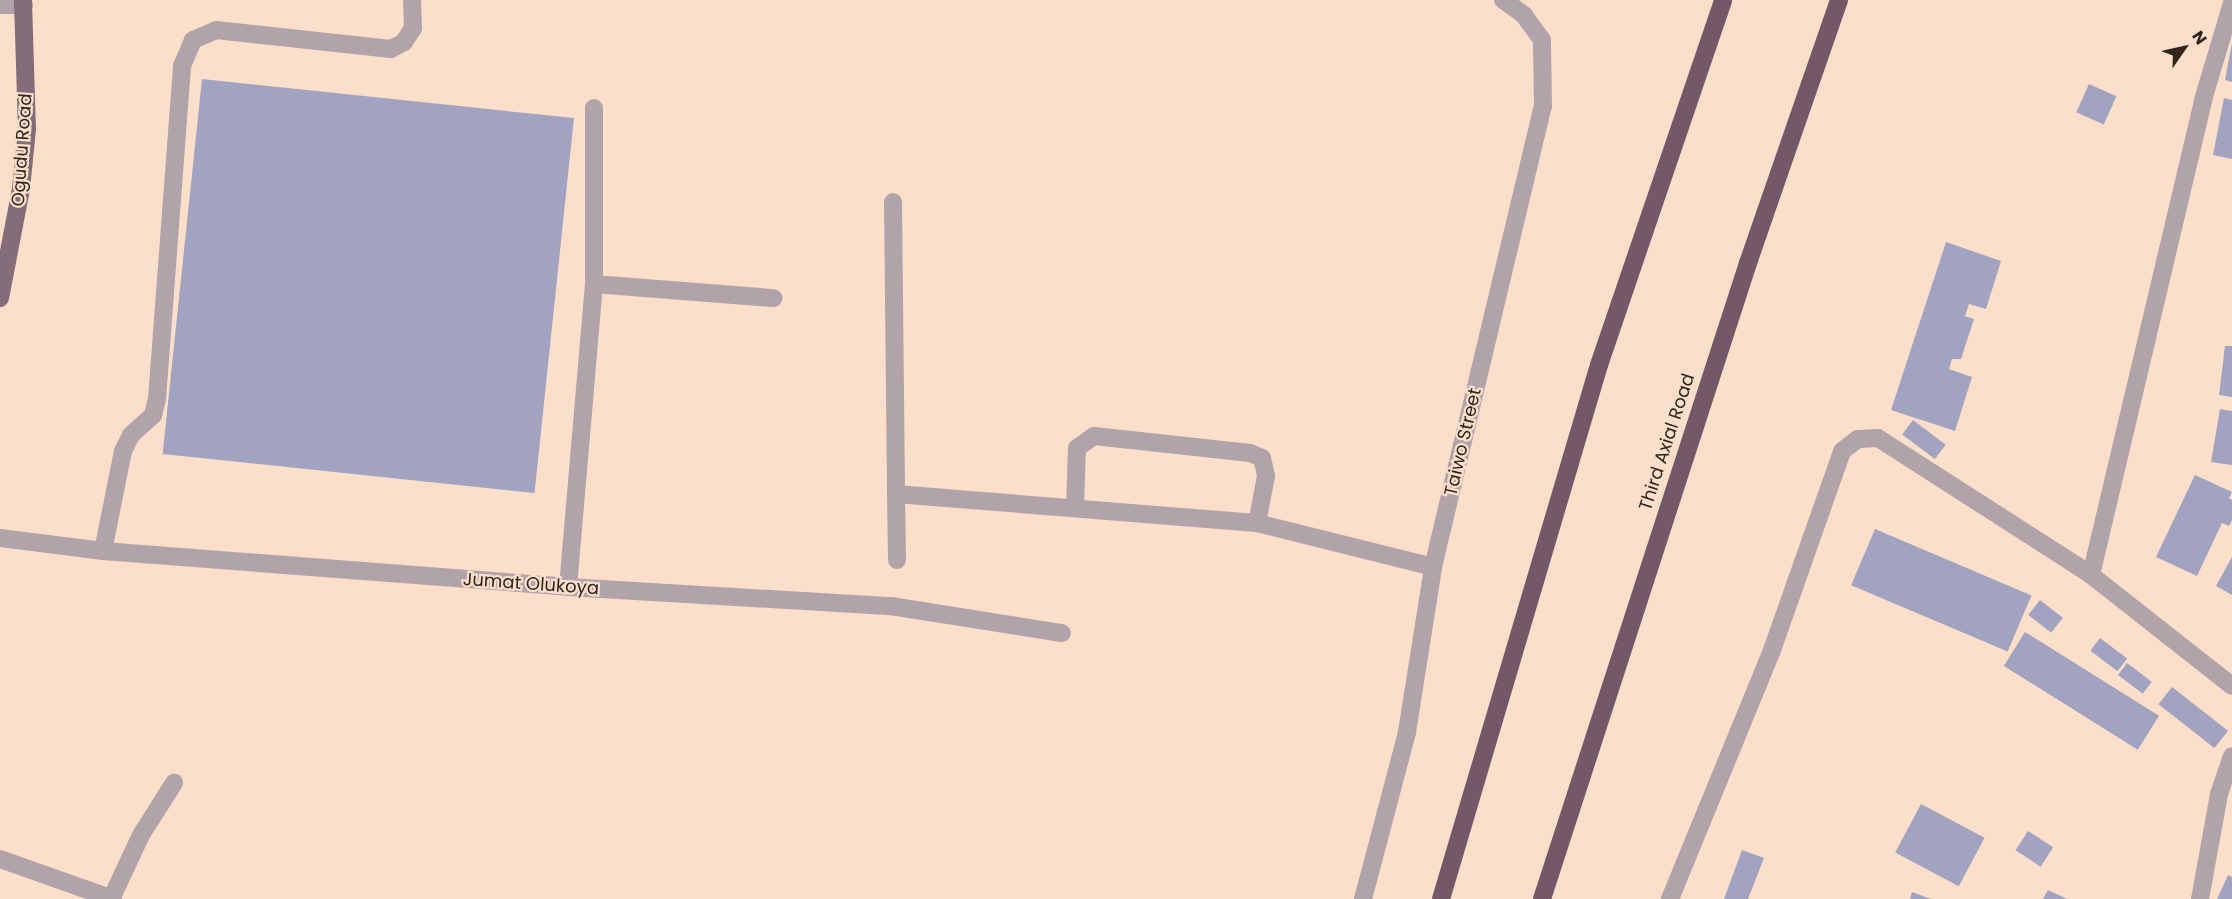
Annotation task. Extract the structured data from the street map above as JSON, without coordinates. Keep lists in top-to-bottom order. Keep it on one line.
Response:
{"streets":{"highway":["Third Axial Road"],"main road":["Ogudu Road"],"street":["Taiwo Street","Jumat Olukoya"]},"north":"top right"}
